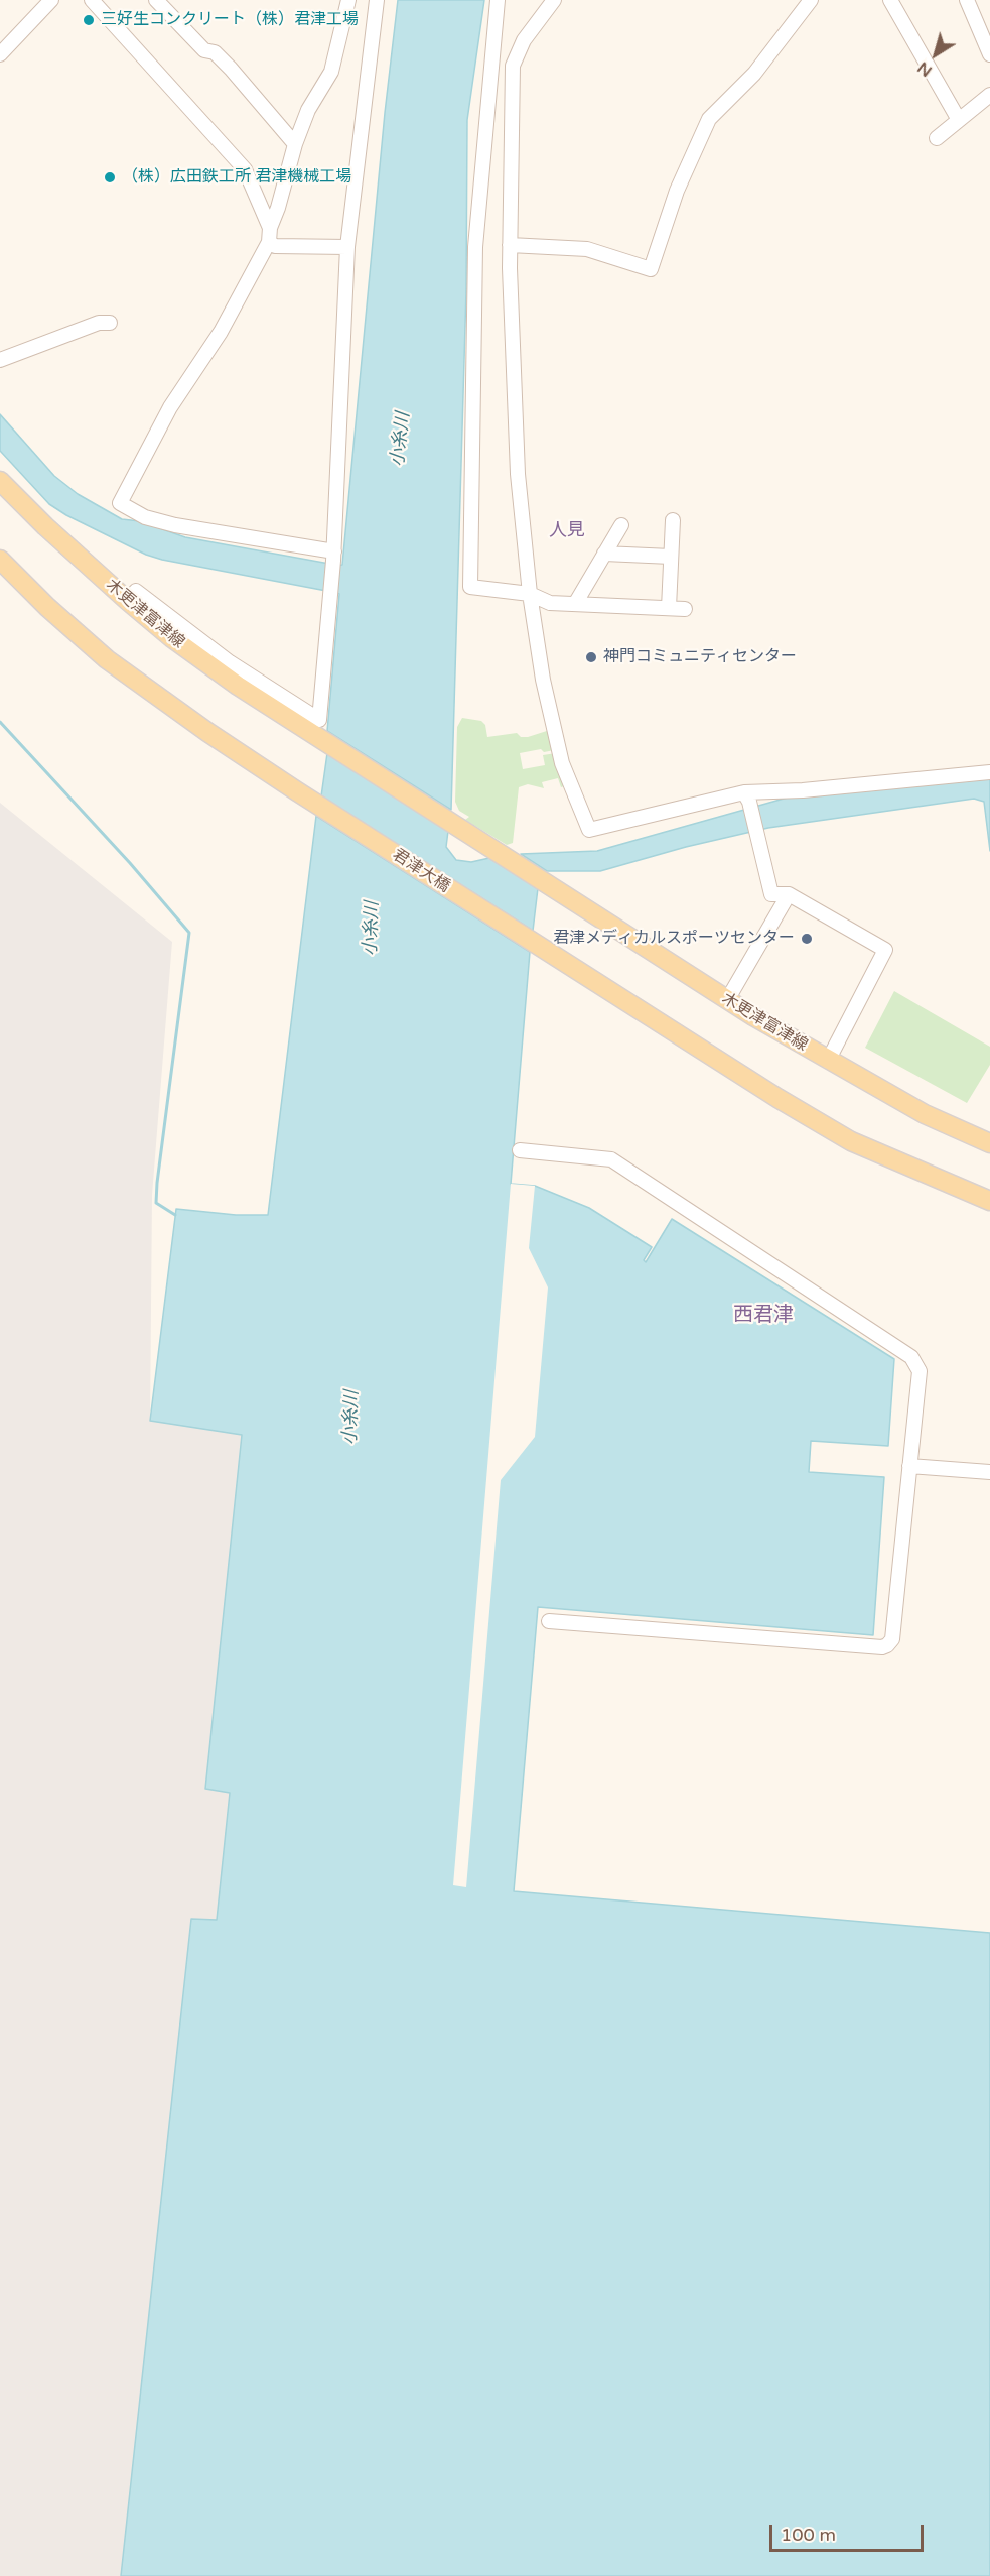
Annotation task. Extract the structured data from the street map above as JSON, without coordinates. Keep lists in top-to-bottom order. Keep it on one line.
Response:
{"streets":{"main road":["木更津富津線","君津大橋"]},"districts":["人見","西君津"],"water":["小糸川"],"places":["三好生コンクリート（株）君津工場","（株）広田鉄工所 君津機械工場","神門コミュニティセンター","君津メディカルスポーツセンター"],"scale_bar":"100 m","north":"bottom left"}
